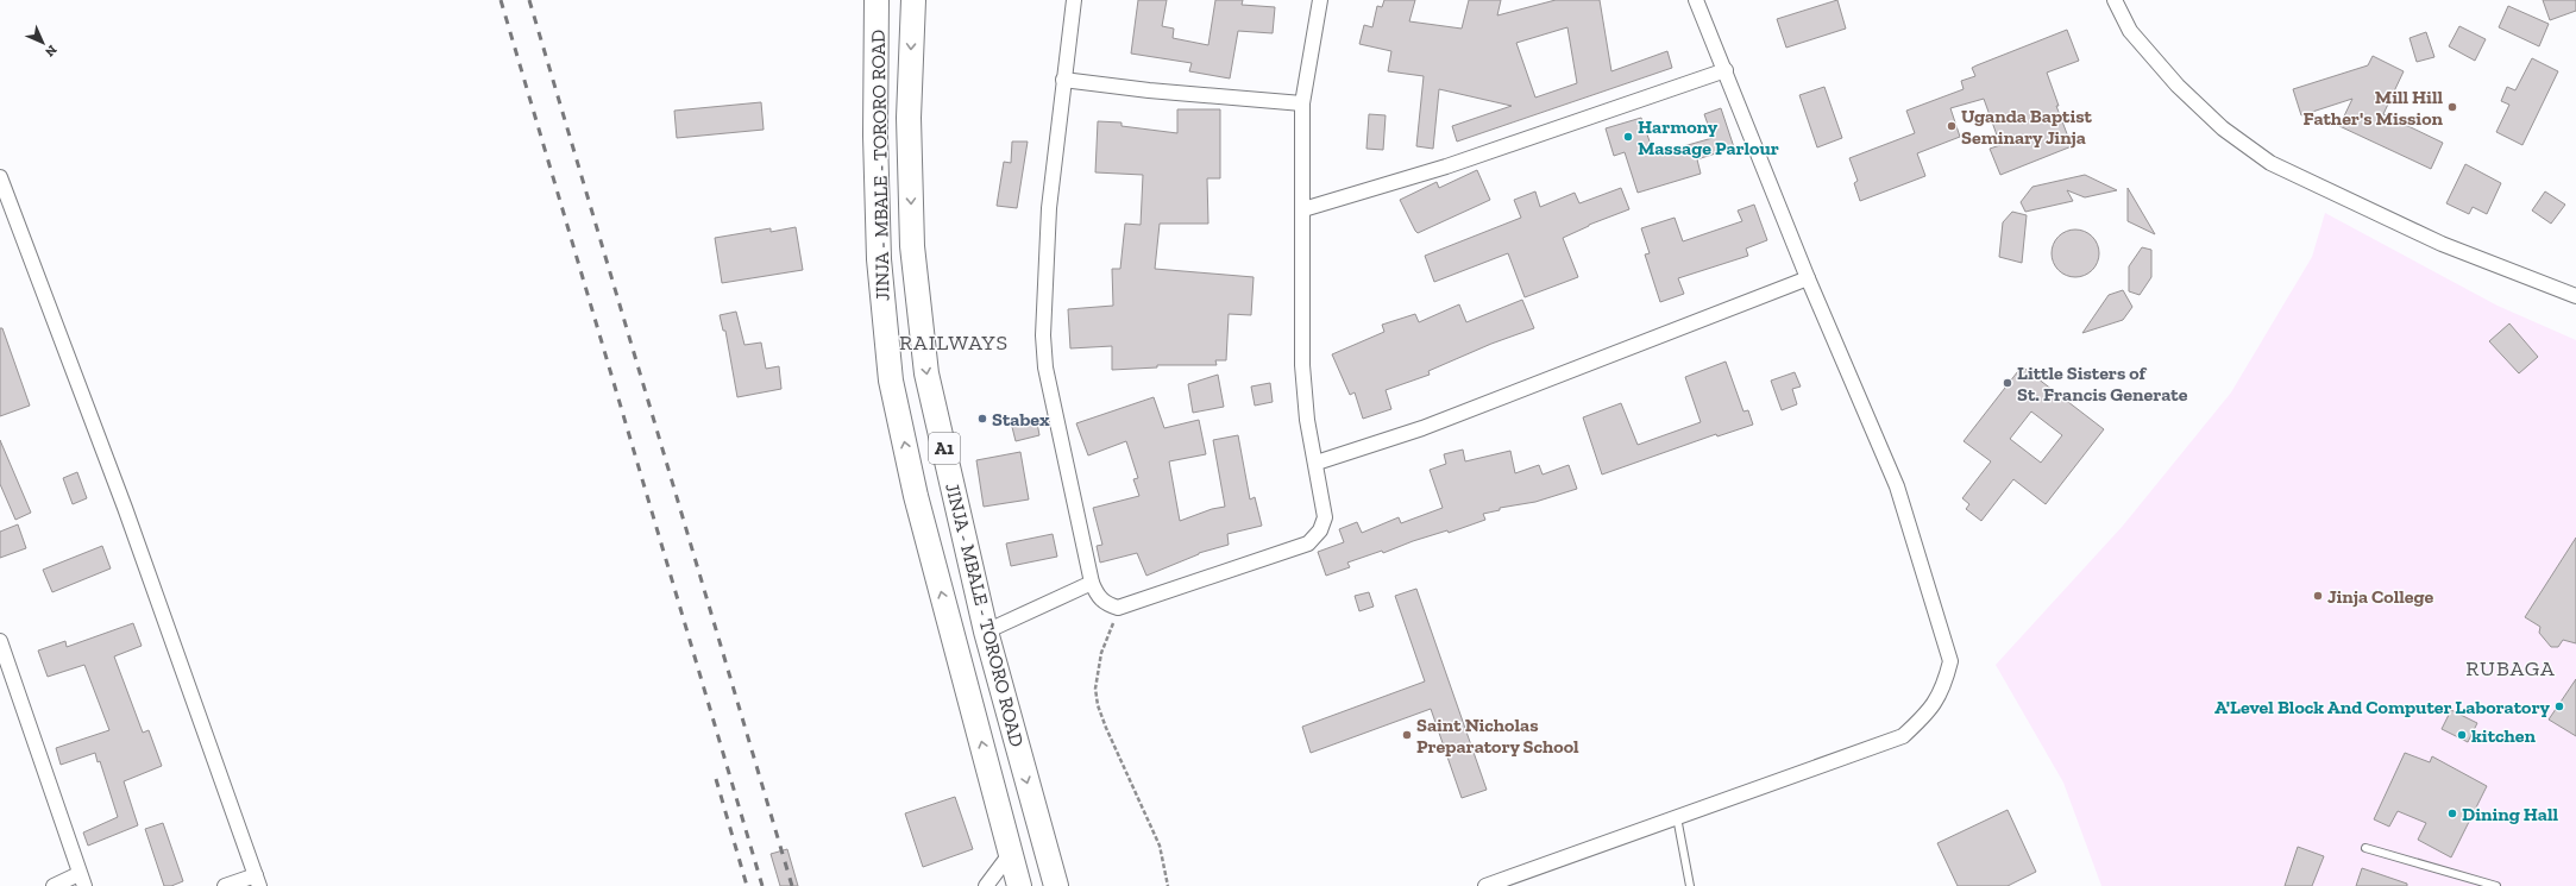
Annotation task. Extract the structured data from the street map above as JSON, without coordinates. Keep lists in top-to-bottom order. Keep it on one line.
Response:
{"streets":{"highway":["JINJA - MBALE - TORORO ROAD","A1"]},"districts":["RAILWAYS","RUBAGA"],"places":["Mill Hill Father's Mission","Uganda Baptist Seminary Jinja","Harmony Massage Parlour","Little Sisters of St. Francis Generate","Stabex","Jinja College","A'Level Block And Computer Laboratory","Saint Nicholas Preparatory School","kitchen","Dining Hall"],"north":"bottom right"}
